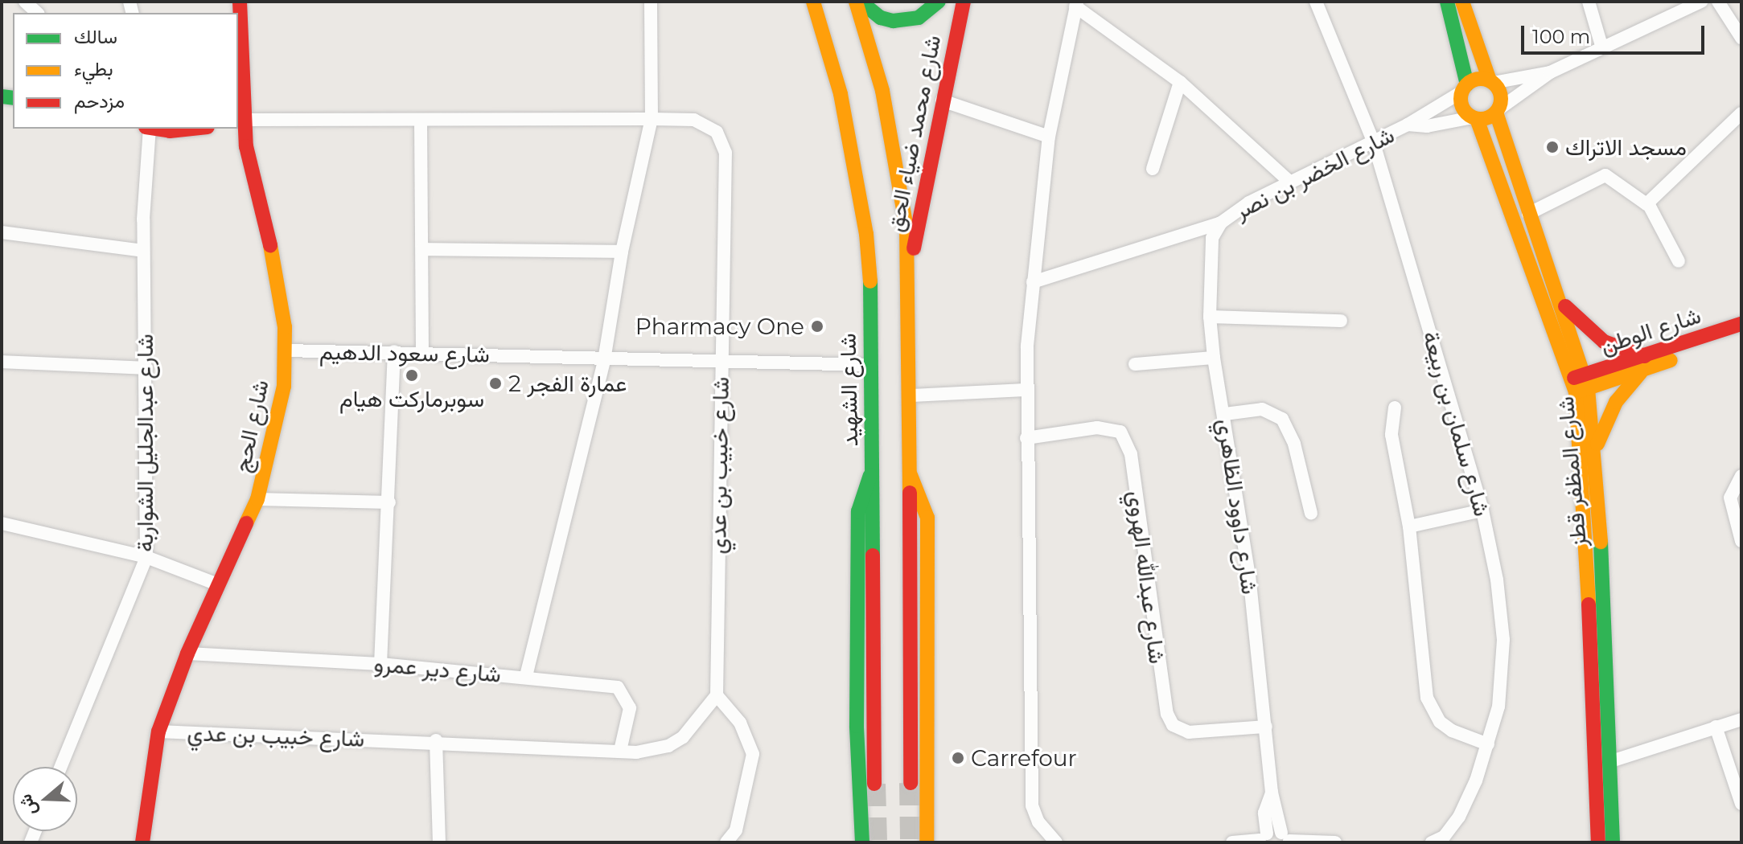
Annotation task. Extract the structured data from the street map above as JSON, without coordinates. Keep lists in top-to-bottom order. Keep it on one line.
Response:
{"streets":{"main road":["شارع محمد ضياء الحق","شارع الوطن","شارع الشهيد","شارع الحج","شارع المظفر قطز"],"street":["شارع الخضر بن نصر","شارع سعود الدهيم","شارع سلمان بن ربيعة","شارع عبدالجليل الشواربة","شارع خبيب بن عدي","شارع داوود الظاهري","شارع عبدالله الهروي","شارع دير عمرو"]},"crossings":[["شارع الخضر بن نصر","شارع سلمان بن ربيعة"],["شارع الخضر بن نصر","شارع المظفر قطز"],["شارع الخضر بن نصر","شارع داوود الظاهري"],["شارع الوطن","شارع المظفر قطز"],["شارع سعود الدهيم","شارع الشهيد"],["شارع سعود الدهيم","شارع الحج"],["شارع سعود الدهيم","شارع خبيب بن عدي"],["شارع الحج","شارع خبيب بن عدي"],["شارع الحج","شارع دير عمرو"],["شارع خبيب بن عدي","شارع دير عمرو"],["شارع داوود الظاهري","شارع عبدالله الهروي"]],"places":["مسجد الاتراك","Pharmacy One","سوبرماركت هيام","عمارة الفجر 2","Carrefour"],"legend":["سالك","بطيء","مزدحم"],"scale_bar":"100 m","north":"left"}
